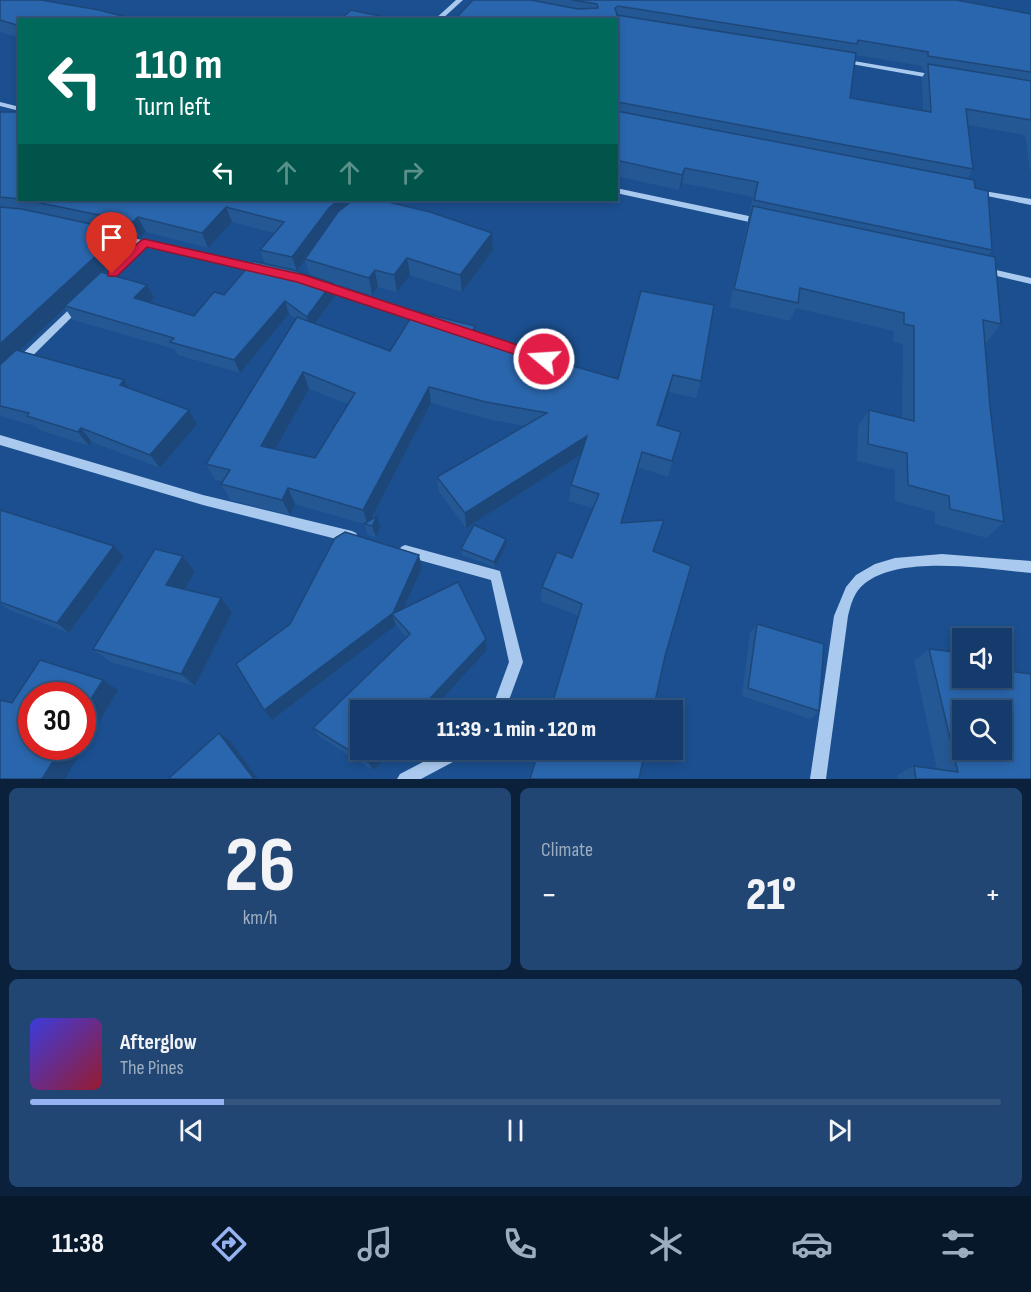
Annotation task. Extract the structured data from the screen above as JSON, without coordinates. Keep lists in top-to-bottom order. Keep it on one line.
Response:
{"page":{"turn":["110 m","Turn left"],"limit":"30","trip":"11:39 · 1 min · 120 m","tile":[["26","km/h"],"Climate"],"heat":["−","21°","+"],"song":["Afterglow","The Pines"],"tabs":"11:38"}}
